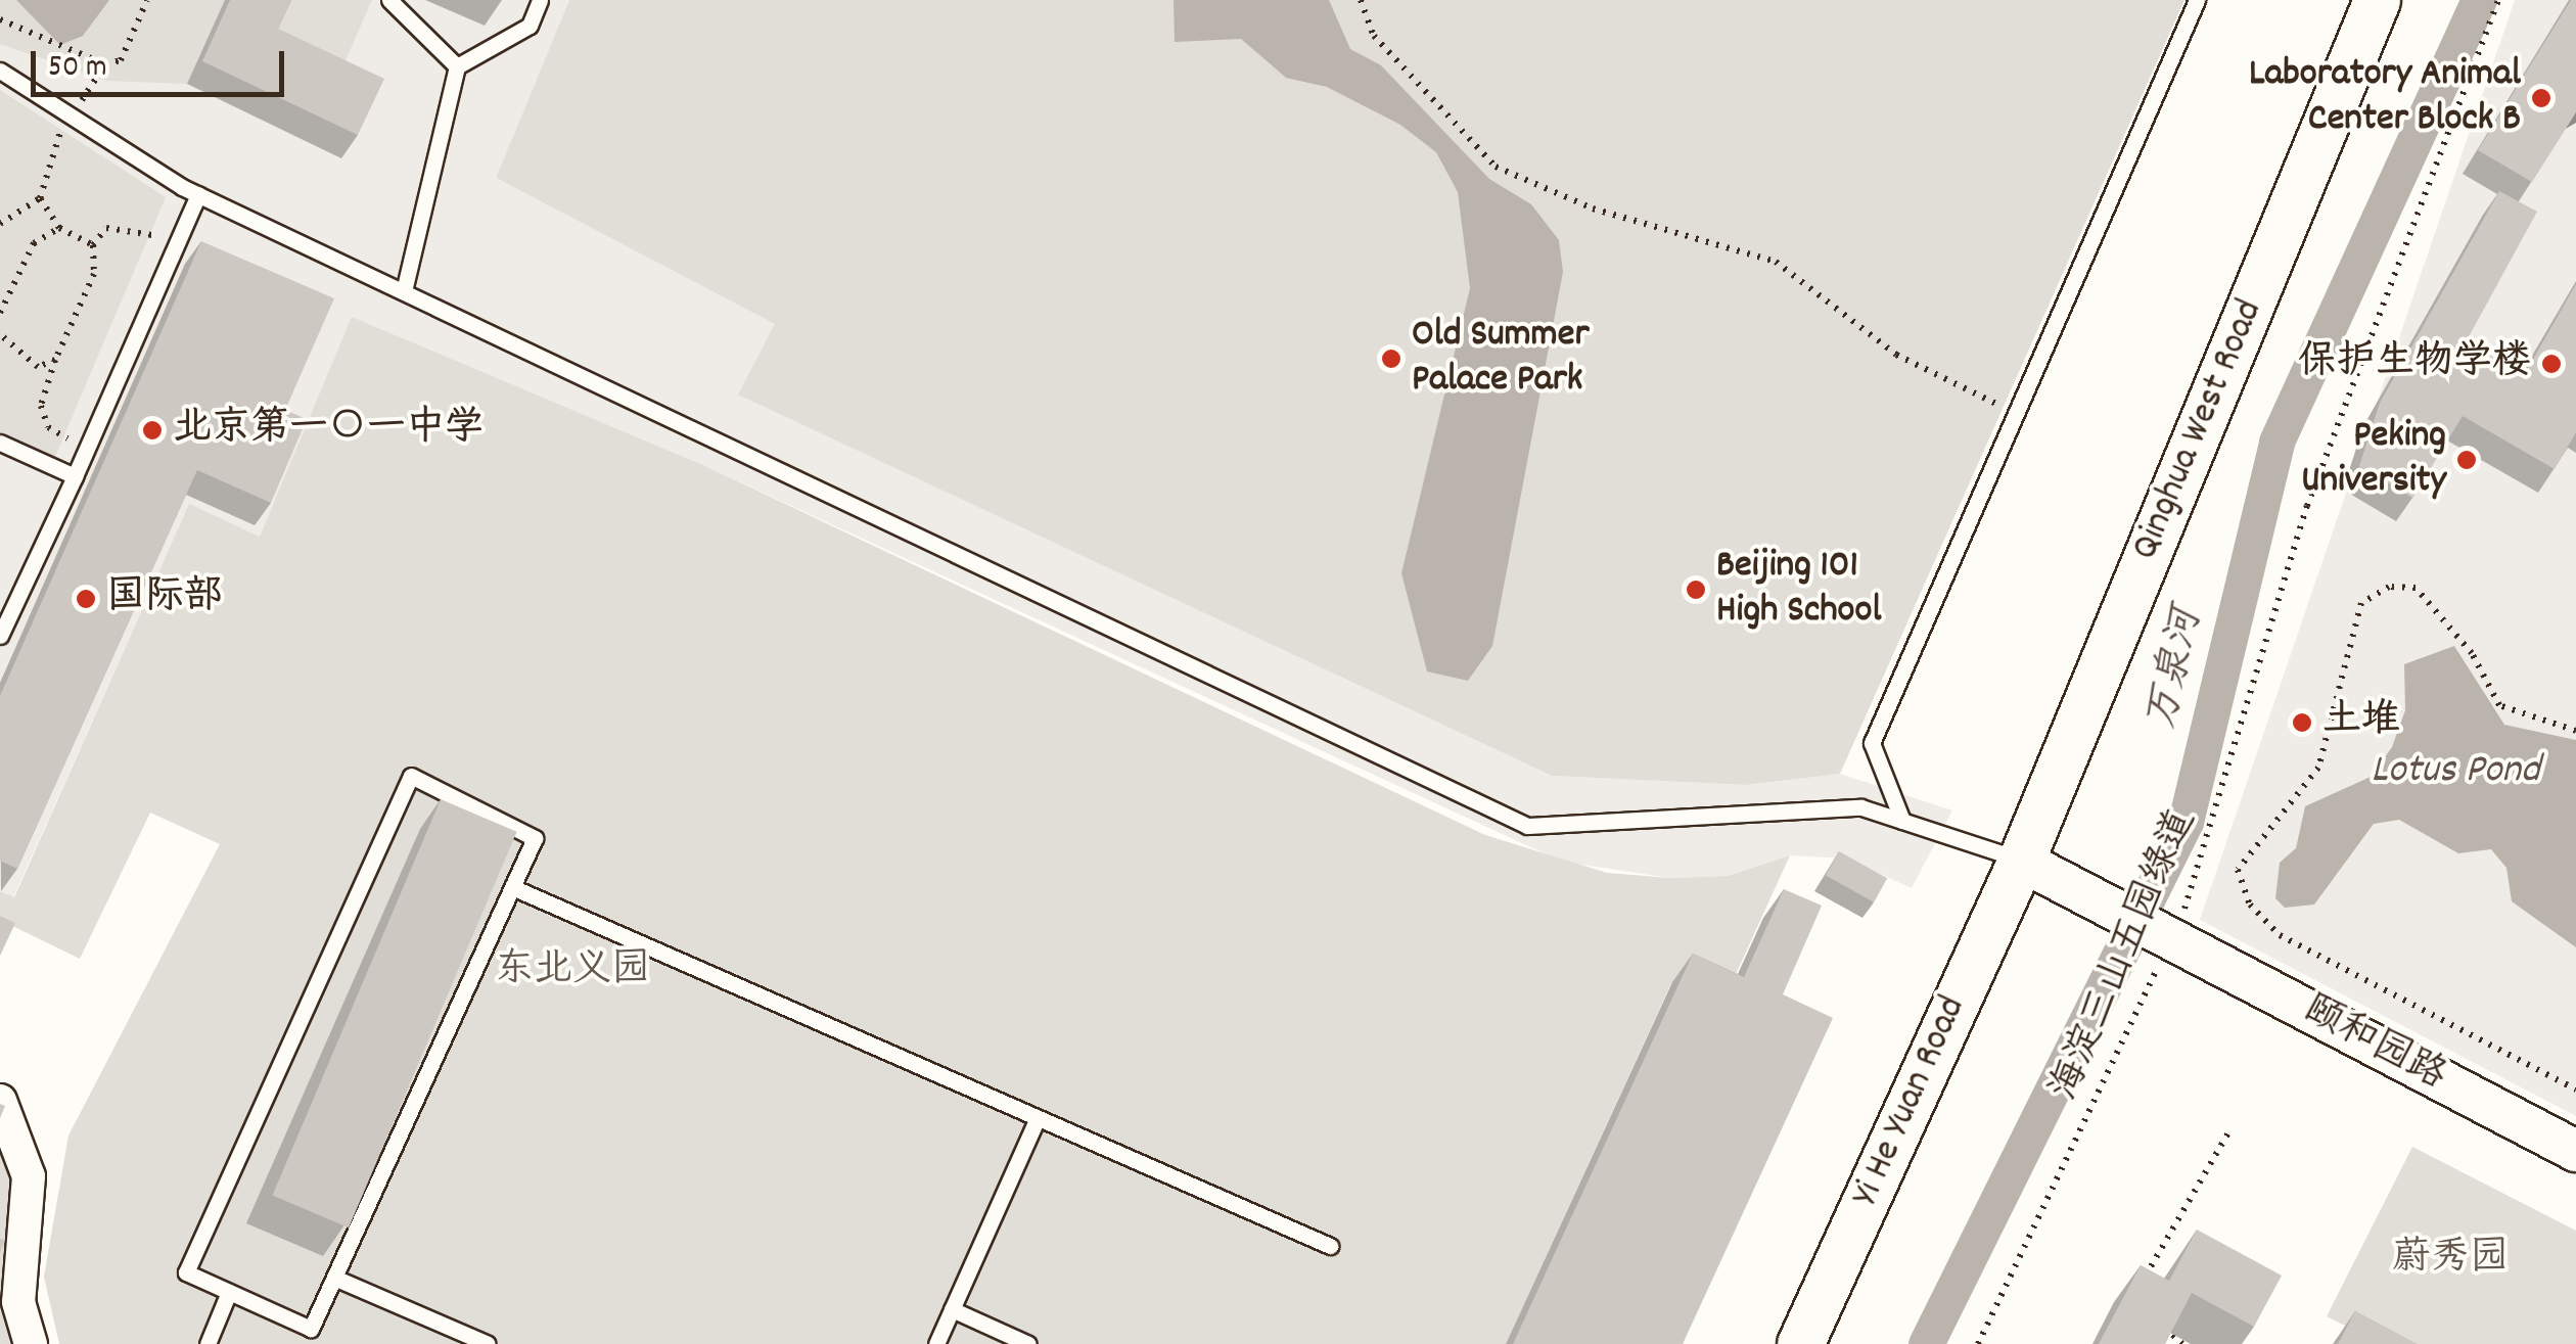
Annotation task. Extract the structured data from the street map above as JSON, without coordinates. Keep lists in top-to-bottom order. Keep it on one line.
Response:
{"streets":{"main road":["Qinghua West Road","Yi He Yuan Road"],"street":["颐和园路"],"path":["海淀三山五园绿道"]},"crossings":[["Qinghua West Road","颐和园路"],["Qinghua West Road","Yi He Yuan Road"],["海淀三山五园绿道","颐和园路"],["颐和园路","Yi He Yuan Road"]],"water":["万泉河","Lotus Pond"],"parks":["东北义园","蔚秀园"],"places":["Laboratory Animal Center Block B","Old Summer Palace Park","保护生物学楼","北京第一〇一中学","Peking University","Beijing 101 High School","国际部","土堆"],"scale_bar":"50 m"}
